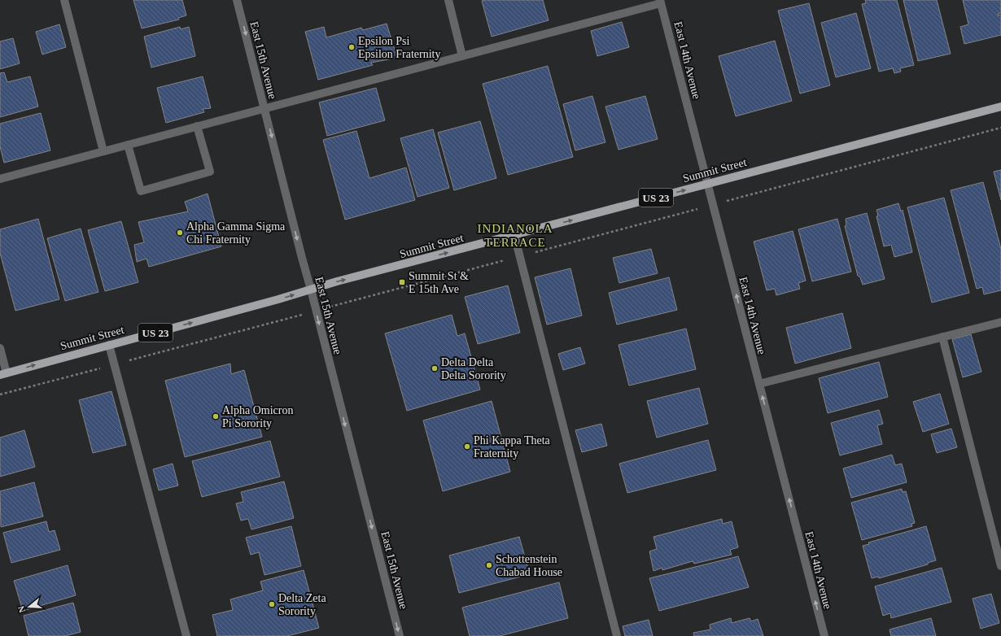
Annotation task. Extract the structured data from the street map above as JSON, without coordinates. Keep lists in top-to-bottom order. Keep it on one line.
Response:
{"streets":{"main road":["Summit Street","US 23"],"street":["East 15th Avenue","East 14th Avenue"]},"crossings":[["East 15th Avenue","Summit Street"],["East 14th Avenue","Summit Street"]],"one_way":["East 15th Avenue","East 14th Avenue","Summit Street"],"districts":["INDIANOLA TERRACE"],"places":{"other":["Epsilon Psi Epsilon Fraternity","Alpha Gamma Sigma Chi Fraternity","Delta Delta Delta Sorority","Alpha Omicron Pi Sorority","Phi Kappa Theta Fraternity","Schottenstein Chabad House","Delta Zeta Sorority"],"transit":["Summit St & E 15th Ave"]},"north":"left"}
